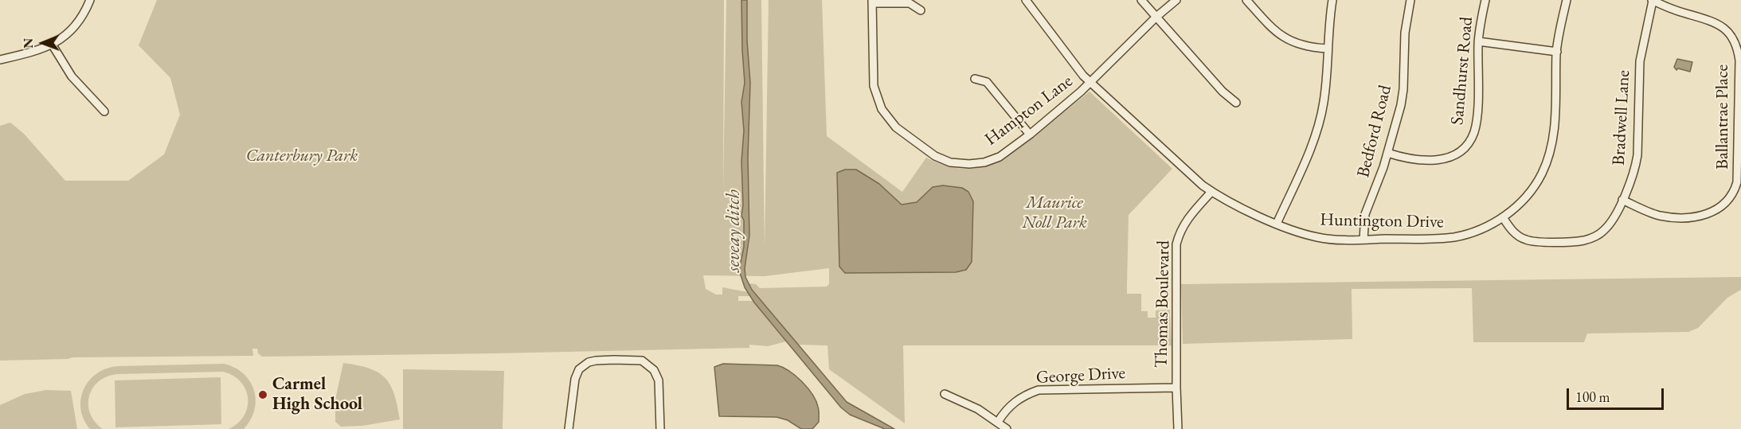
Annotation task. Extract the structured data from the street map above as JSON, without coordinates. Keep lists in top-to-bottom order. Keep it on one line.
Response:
{"streets":{"street":["Sandhurst Road","Hampton Lane","Ballantrae Place","Bradwell Lane","Bedford Road","Huntington Drive","Thomas Boulevard","George Drive"]},"crossings":[["Sandhurst Road","Bedford Road"],["Hampton Lane","Huntington Drive"],["Ballantrae Place","Bradwell Lane"],["Bradwell Lane","Huntington Drive"],["Bedford Road","Huntington Drive"],["Huntington Drive","Thomas Boulevard"],["Thomas Boulevard","George Drive"]],"water":["seveay ditch"],"parks":["Canterbury Park","Maurice Noll Park"],"places":["Carmel High School"],"scale_bar":"100 m","north":"left"}
